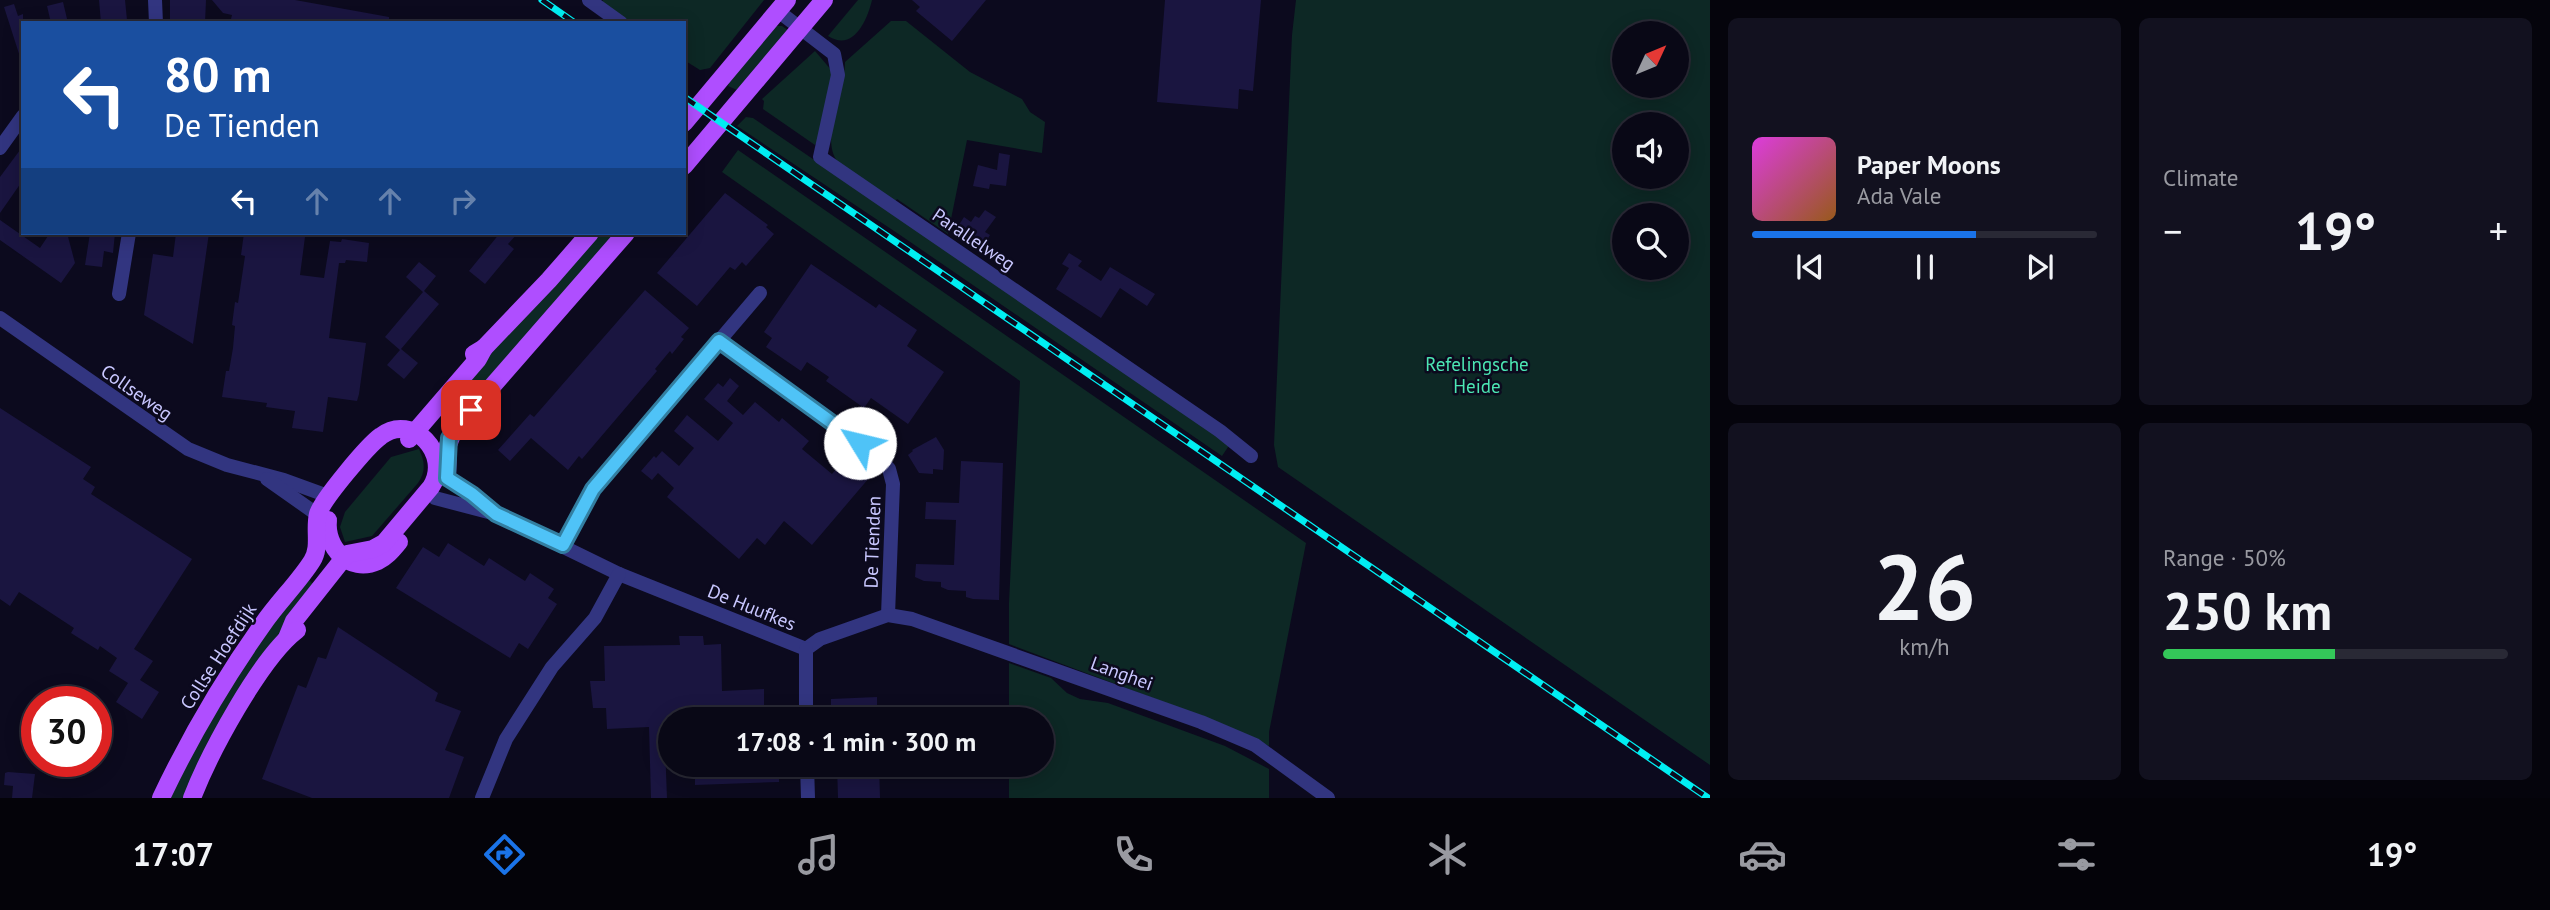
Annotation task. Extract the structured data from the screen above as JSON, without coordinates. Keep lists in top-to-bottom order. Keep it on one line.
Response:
{"streets":{"main road":["Collse Hoefdijk"],"street":["Parallelweg","Collseweg","De Tienden","De Huufkes","Langhei"]},"crossings":[["Collseweg","Collse Hoefdijk"],["De Tienden","De Huufkes"],["De Tienden","Langhei"]],"parks":["Refelingsche Heide"],"north":"top right","page":{"tile":["Climate",["26","km/h"],["Range · 50%","250 km"]],"turn":["80 m","De Tienden"],"song":["Paper Moons","Ada Vale"],"heat":["−","19°","+"],"limit":"30","trip":"17:08 · 1 min · 300 m","tabs":["17:07","19°"]}}
